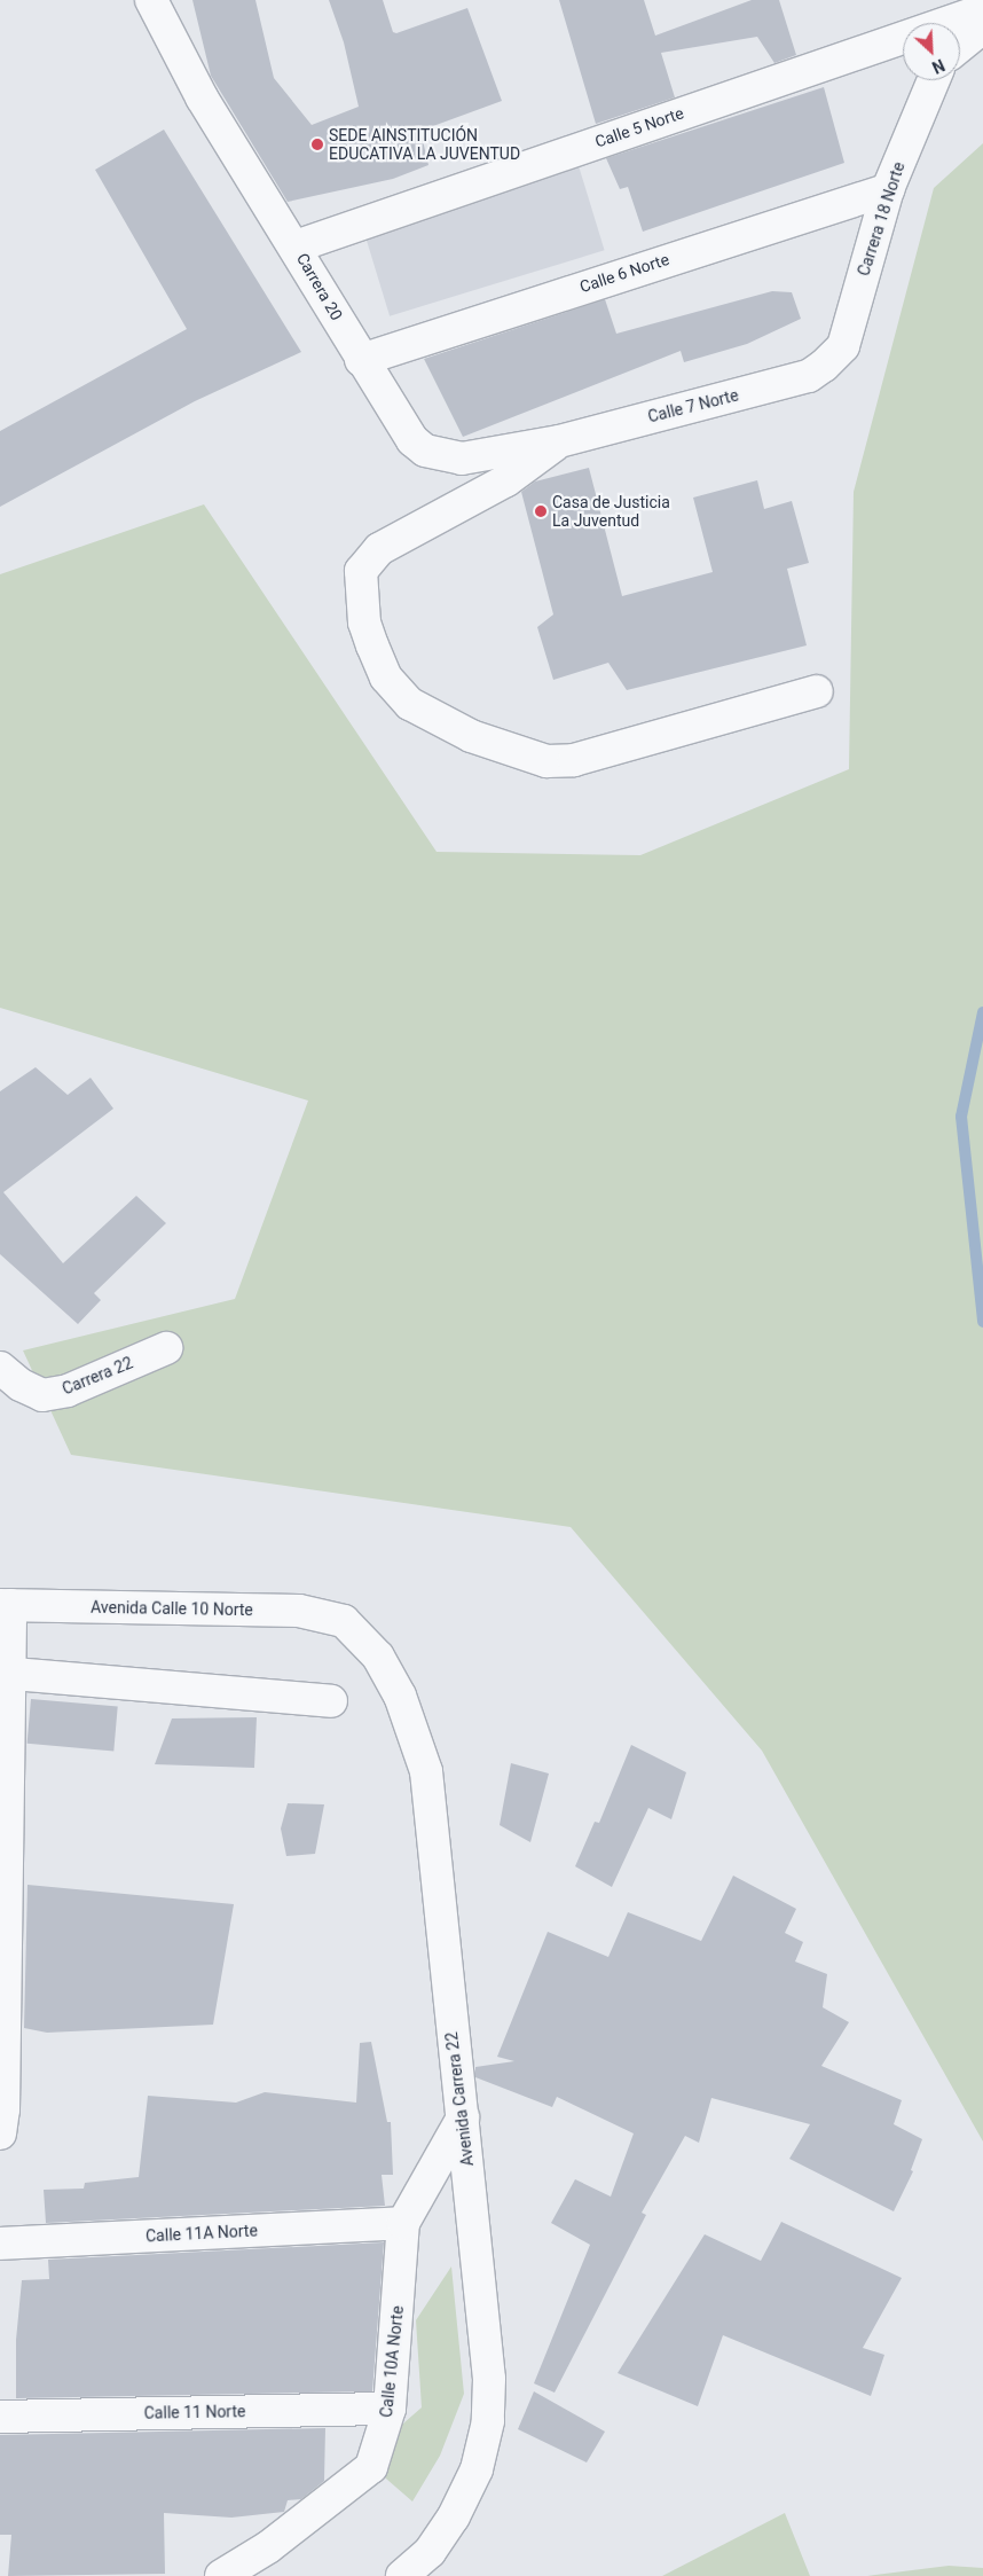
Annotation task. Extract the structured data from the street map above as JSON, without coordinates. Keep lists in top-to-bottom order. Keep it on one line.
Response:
{"streets":{"street":["Calle 5 Norte","Carrera 18 Norte","Calle 6 Norte","Carrera 20","Calle 7 Norte","Carrera 22","Avenida Calle 10 Norte","Avenida Carrera 22","Calle 11A Norte","Calle 10A Norte","Calle 11 Norte"]},"crossings":[["Calle 5 Norte","Carrera 20"],["Carrera 18 Norte","Calle 6 Norte"],["Carrera 18 Norte","Calle 7 Norte"],["Calle 6 Norte","Carrera 20"],["Carrera 20","Calle 7 Norte"],["Avenida Calle 10 Norte","Avenida Carrera 22"],["Avenida Carrera 22","Calle 10A Norte"],["Calle 11A Norte","Calle 10A Norte"],["Calle 10A Norte","Calle 11 Norte"]],"places":["SEDE AINSTITUCIÓN EDUCATIVA LA JUVENTUD","Casa de Justicia La Juventud"],"north":"bottom right"}
